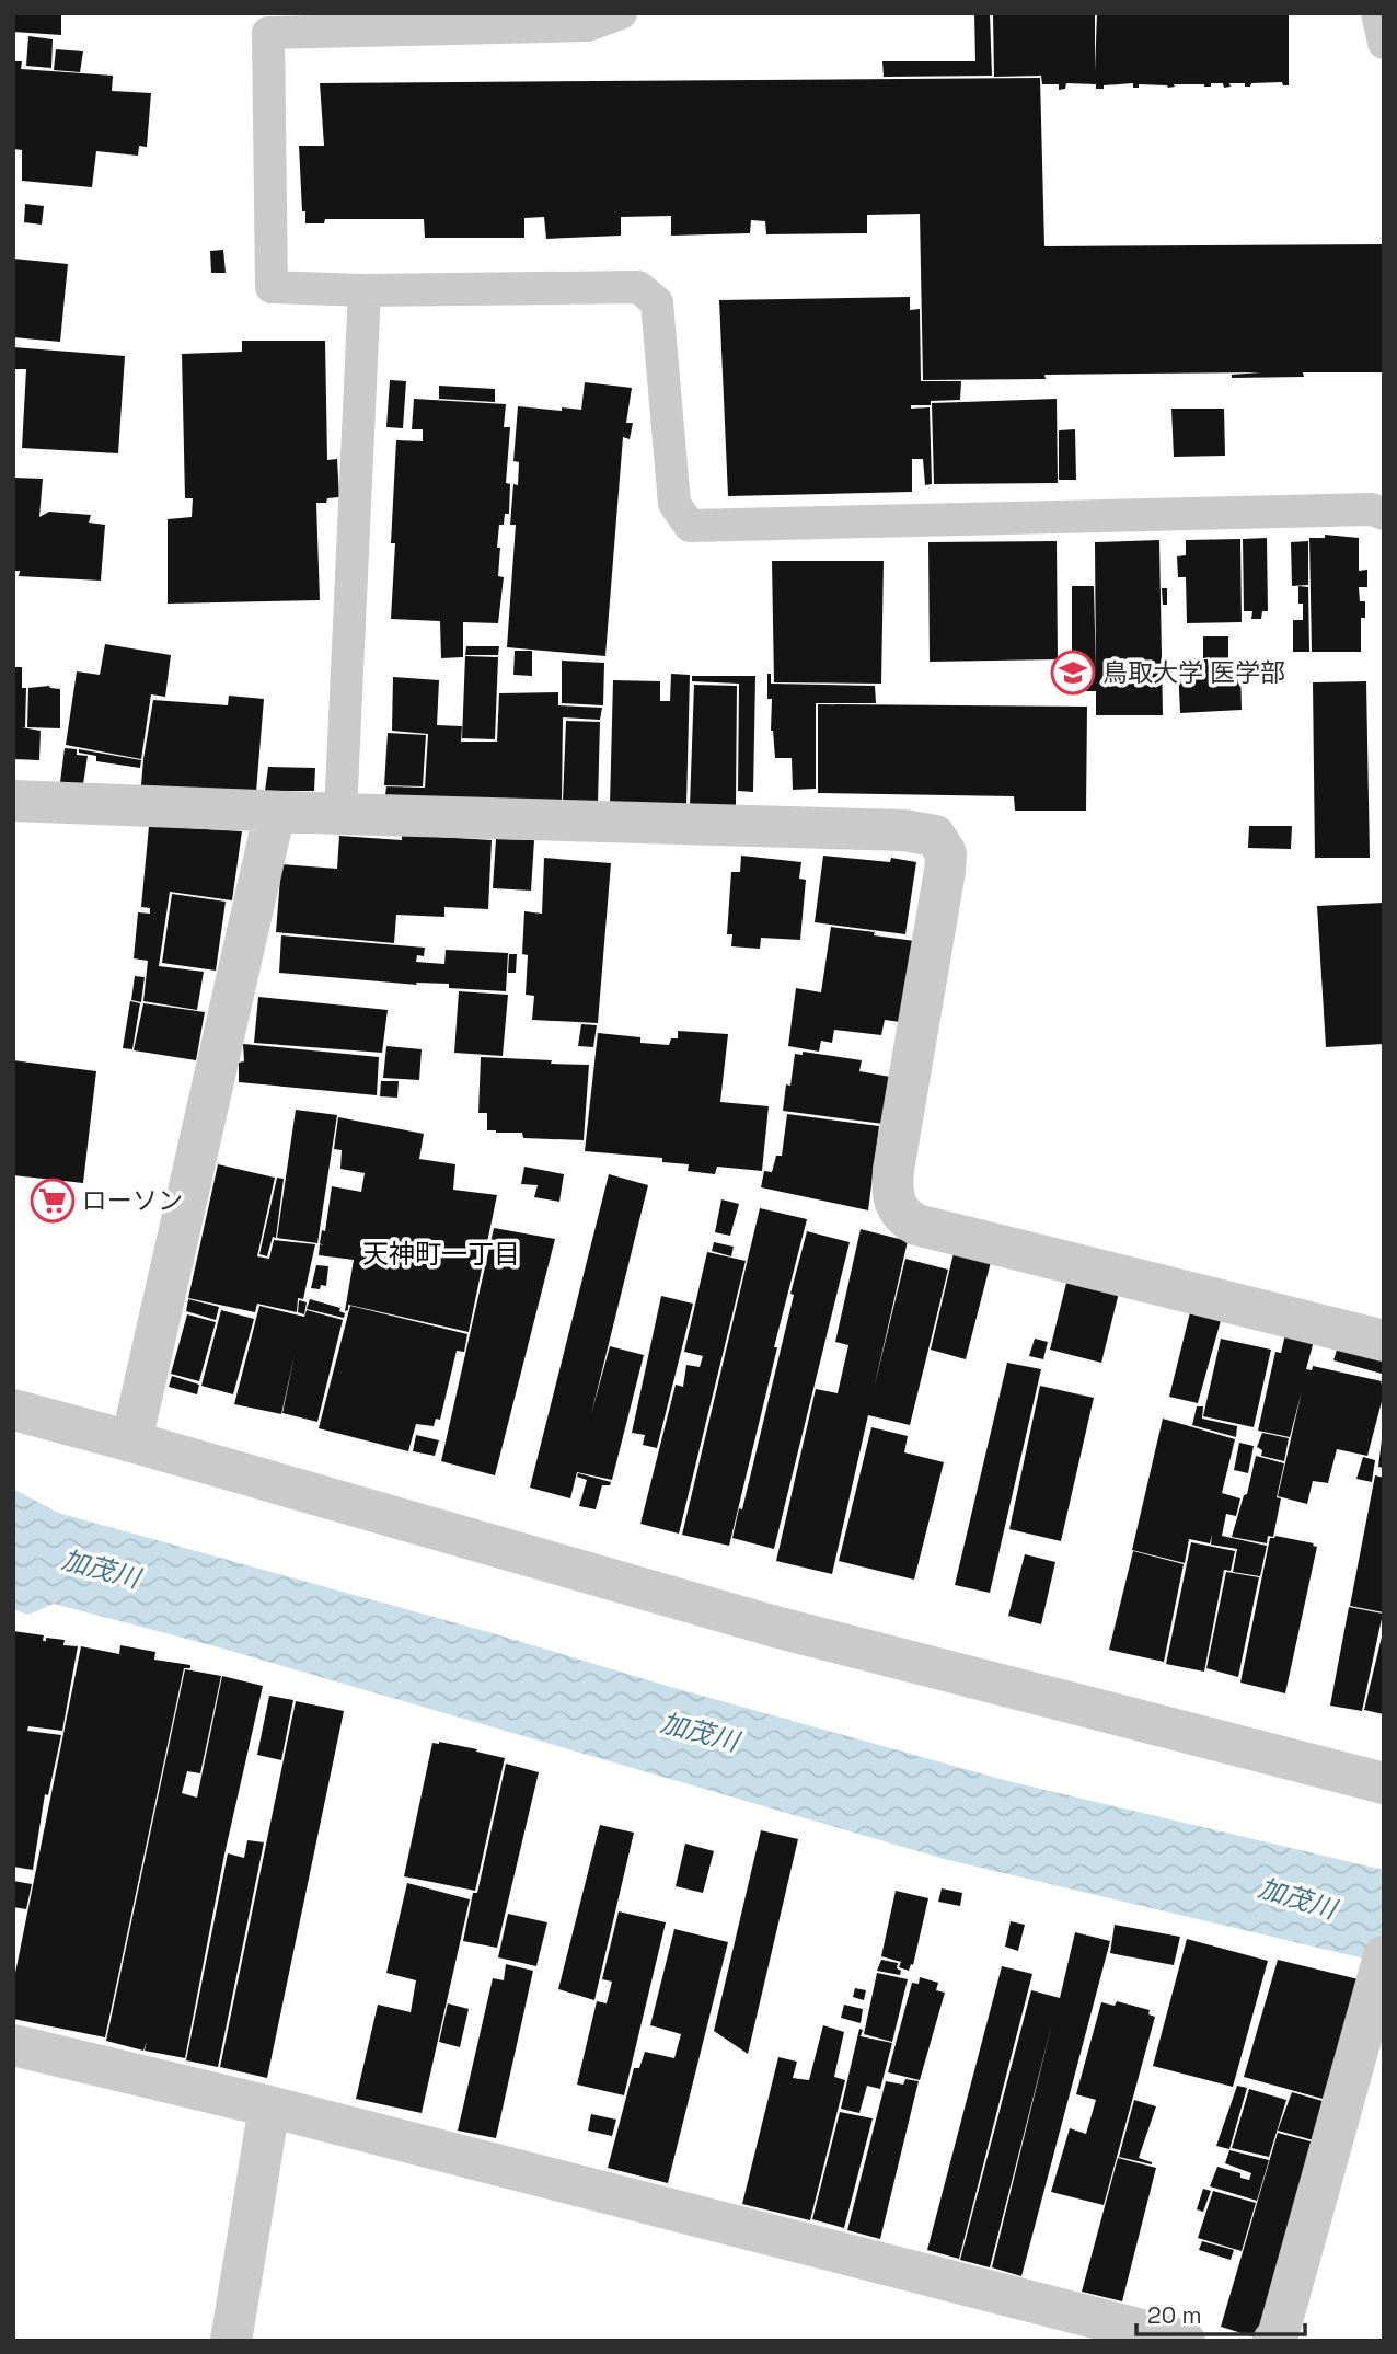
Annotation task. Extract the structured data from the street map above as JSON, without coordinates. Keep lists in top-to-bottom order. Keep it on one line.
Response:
{"districts":["天神町一丁目"],"water":["加茂川"],"places":{"school or university":["鳥取大学 医学部"],"supermarket":["ローソン"]},"scale_bar":"20 m"}
